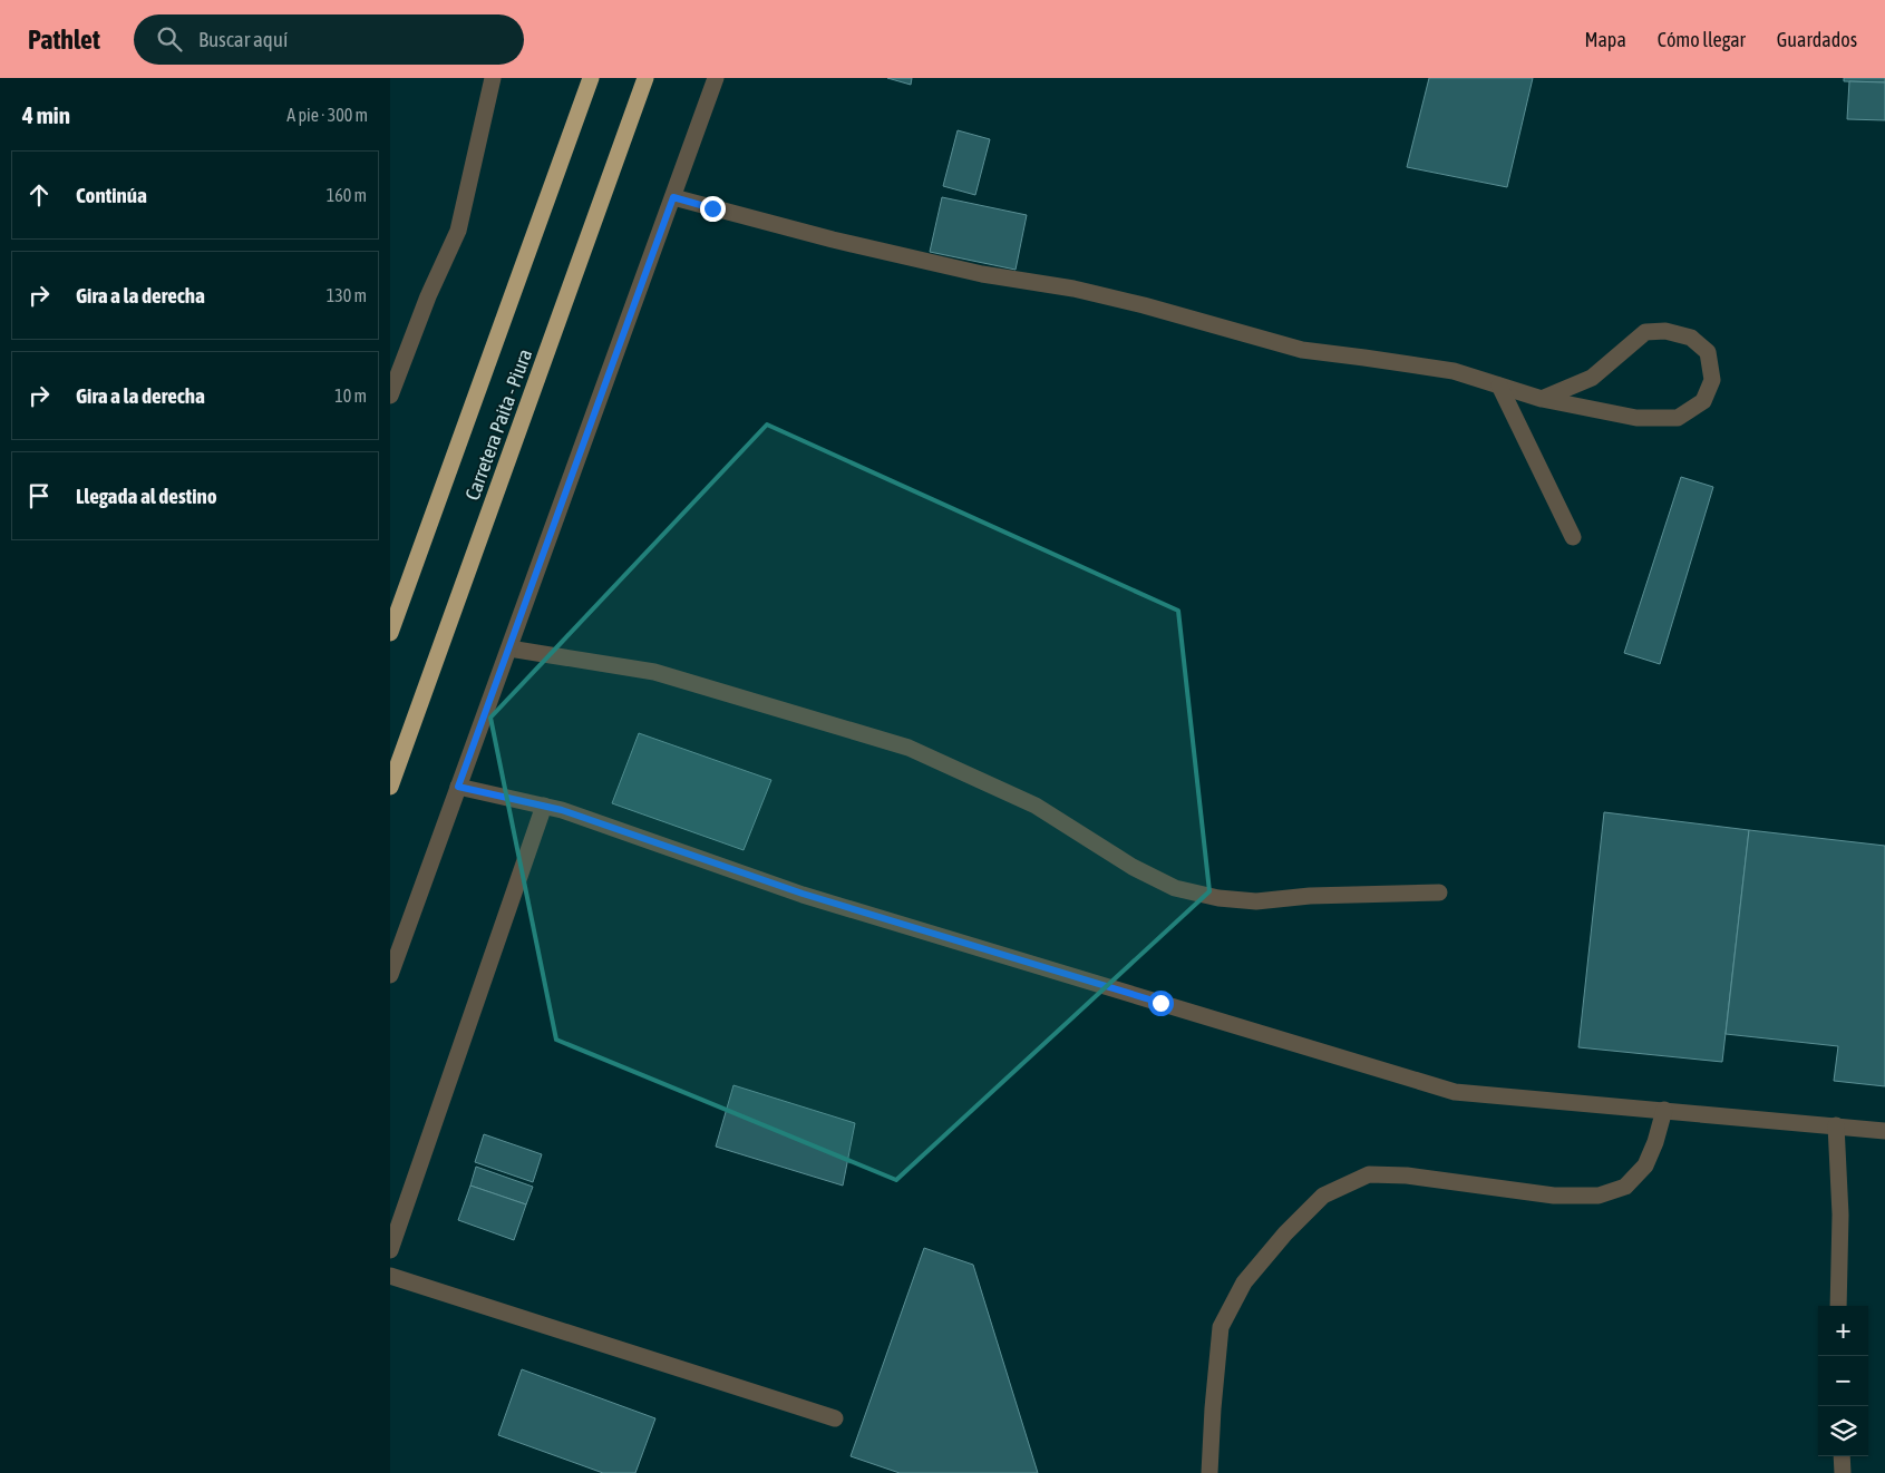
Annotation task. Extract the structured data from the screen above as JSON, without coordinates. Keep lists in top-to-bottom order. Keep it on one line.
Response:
{"streets":{"highway":["Carretera Paita - Piura"]},"page":{"header":"Pathlet","search":"Buscar aquí","nav":["Mapa","Cómo llegar","Guardados"],"heading":["4 min","A pie · 300 m"],"list":[["Continúa","160 m"],["Gira a la derecha","130 m"],["Gira a la derecha","10 m"],"Llegada al destino"],"map_buttons":["+","−"]}}
